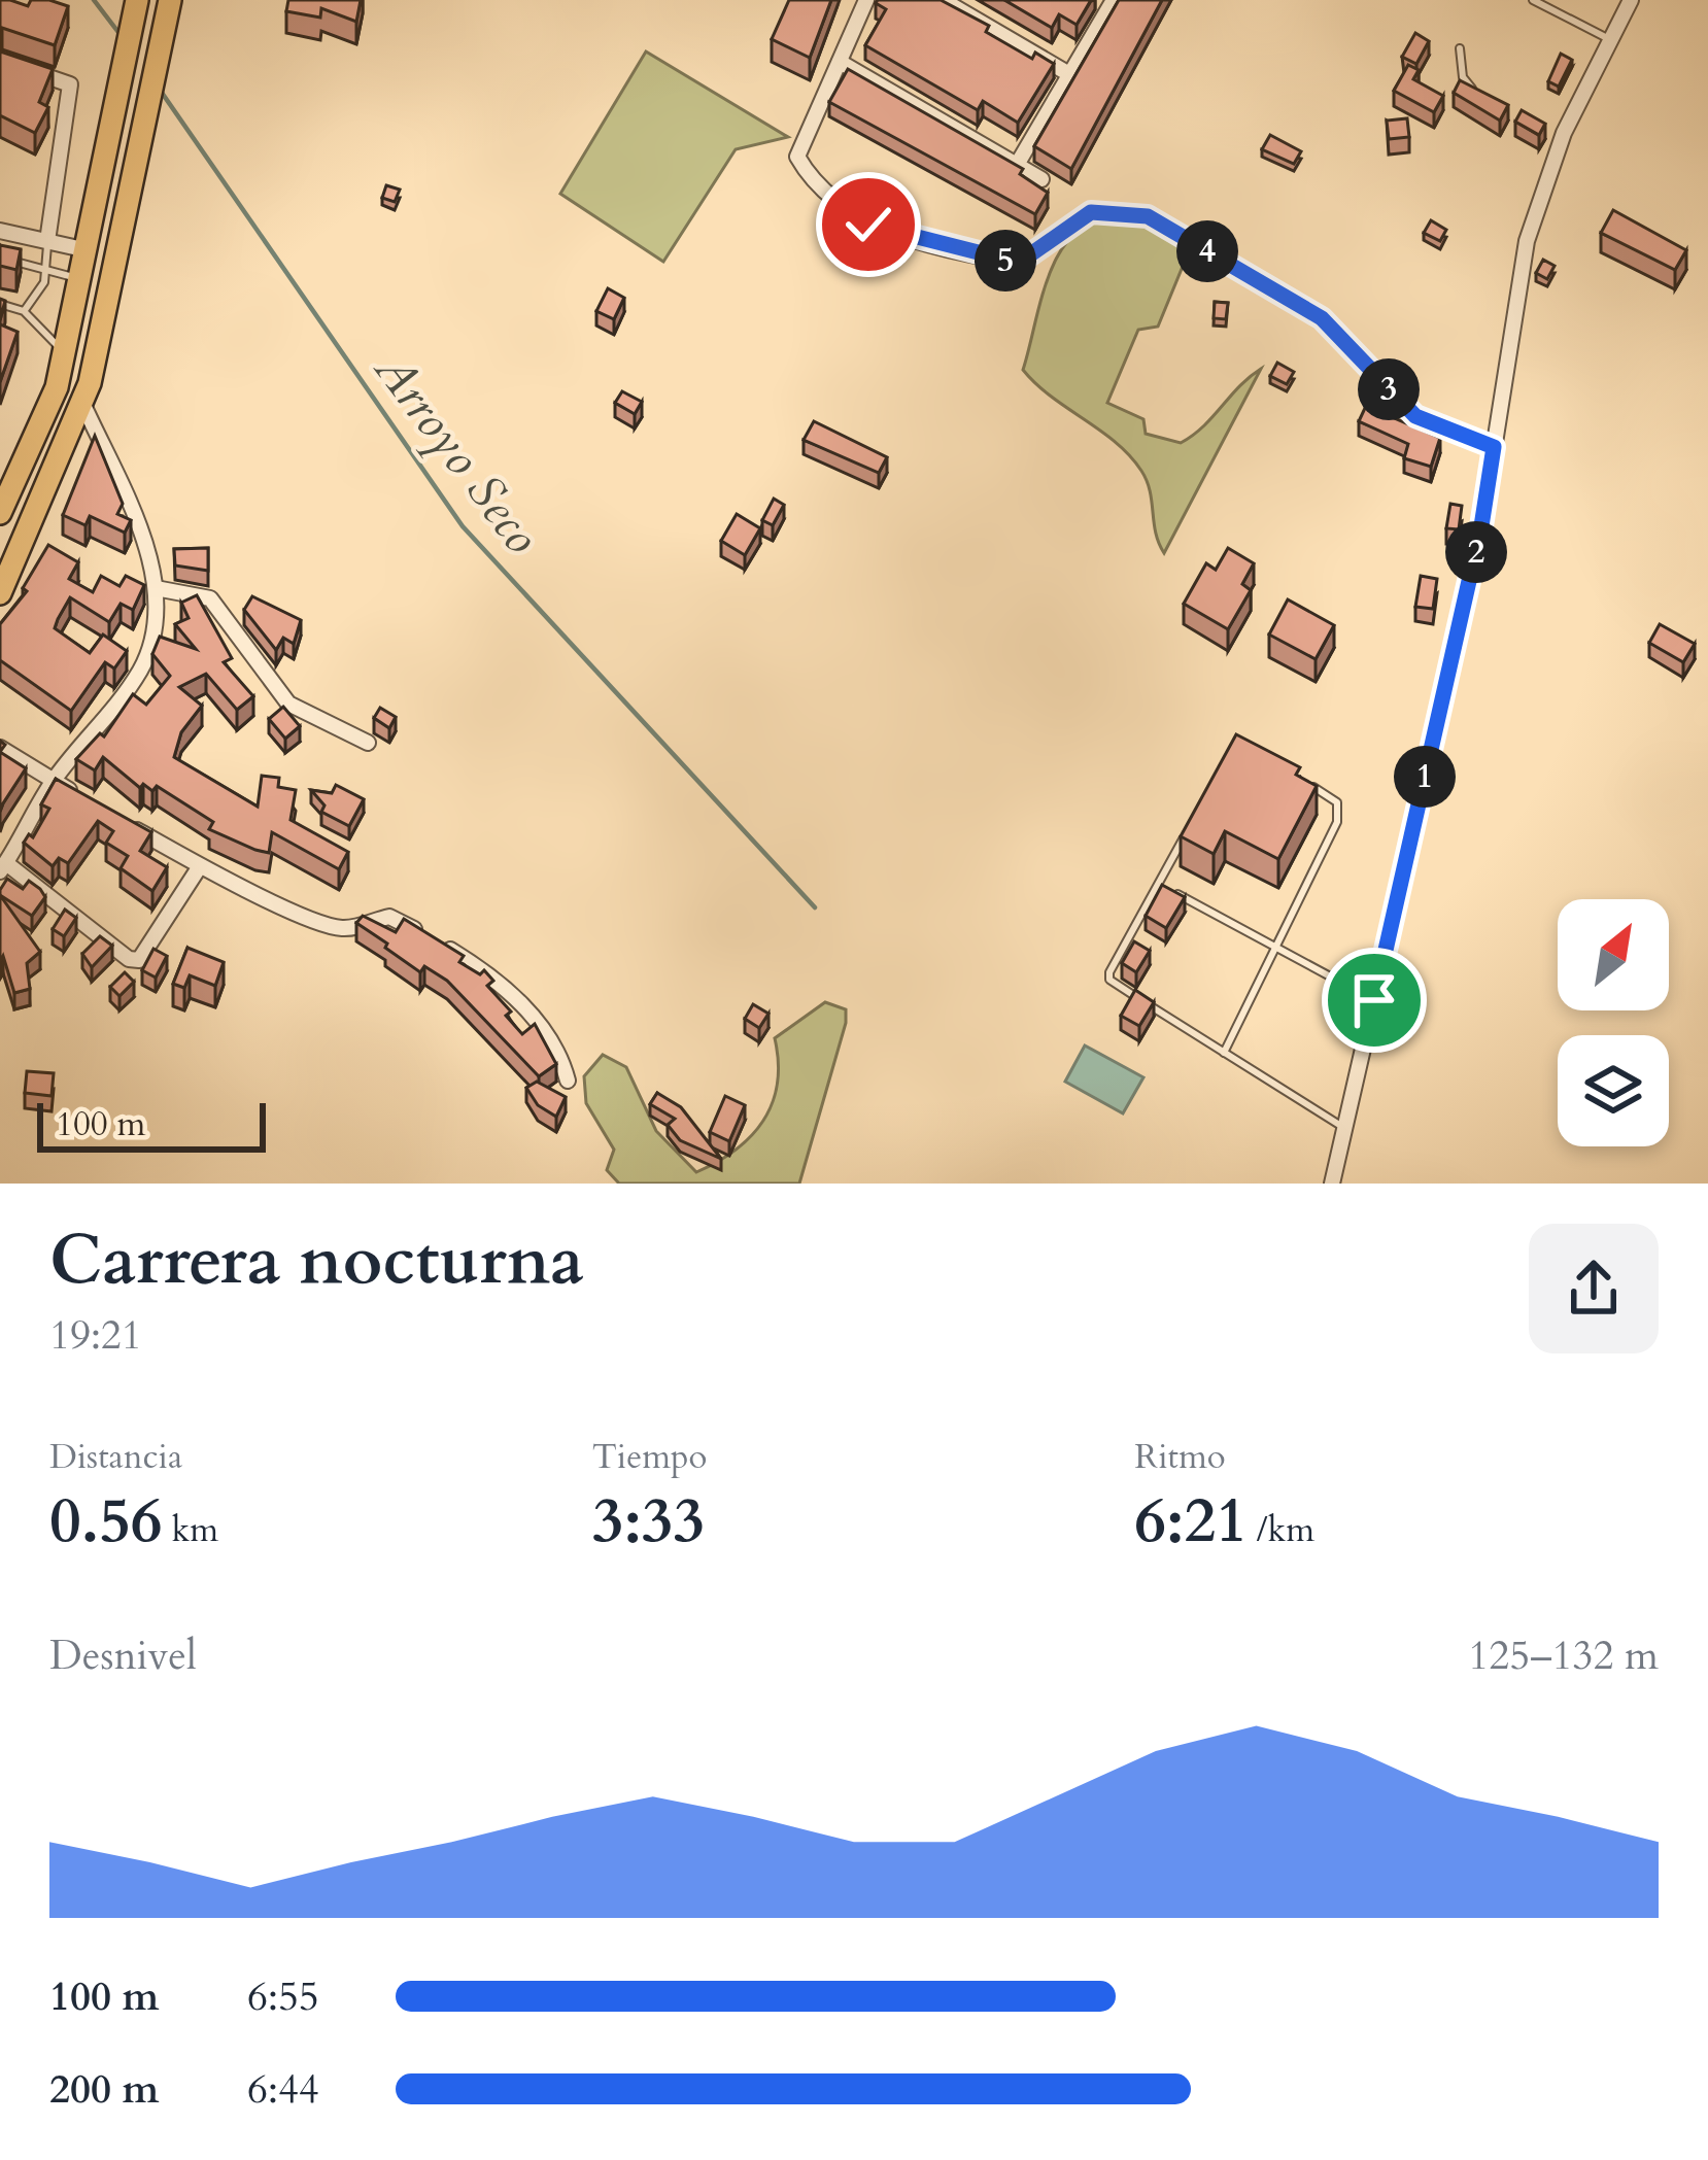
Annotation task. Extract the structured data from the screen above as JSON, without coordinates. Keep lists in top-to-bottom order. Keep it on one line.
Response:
{"water":["Arroyo Seco"],"scale_bar":"100 m","north":"top right","page":{"pins":["4","5","3","2","1"],"scale":"100 m","heading":["Carrera nocturna","19:21"],"stats":[["Distancia","0.56 km"],["Tiempo","3:33"],["Ritmo","6:21 /km"]],"chart":["Desnivel","125–132 m"],"list":[{"name":"100 m","note":"6:55"},{"name":"200 m","note":"6:44"}]}}
